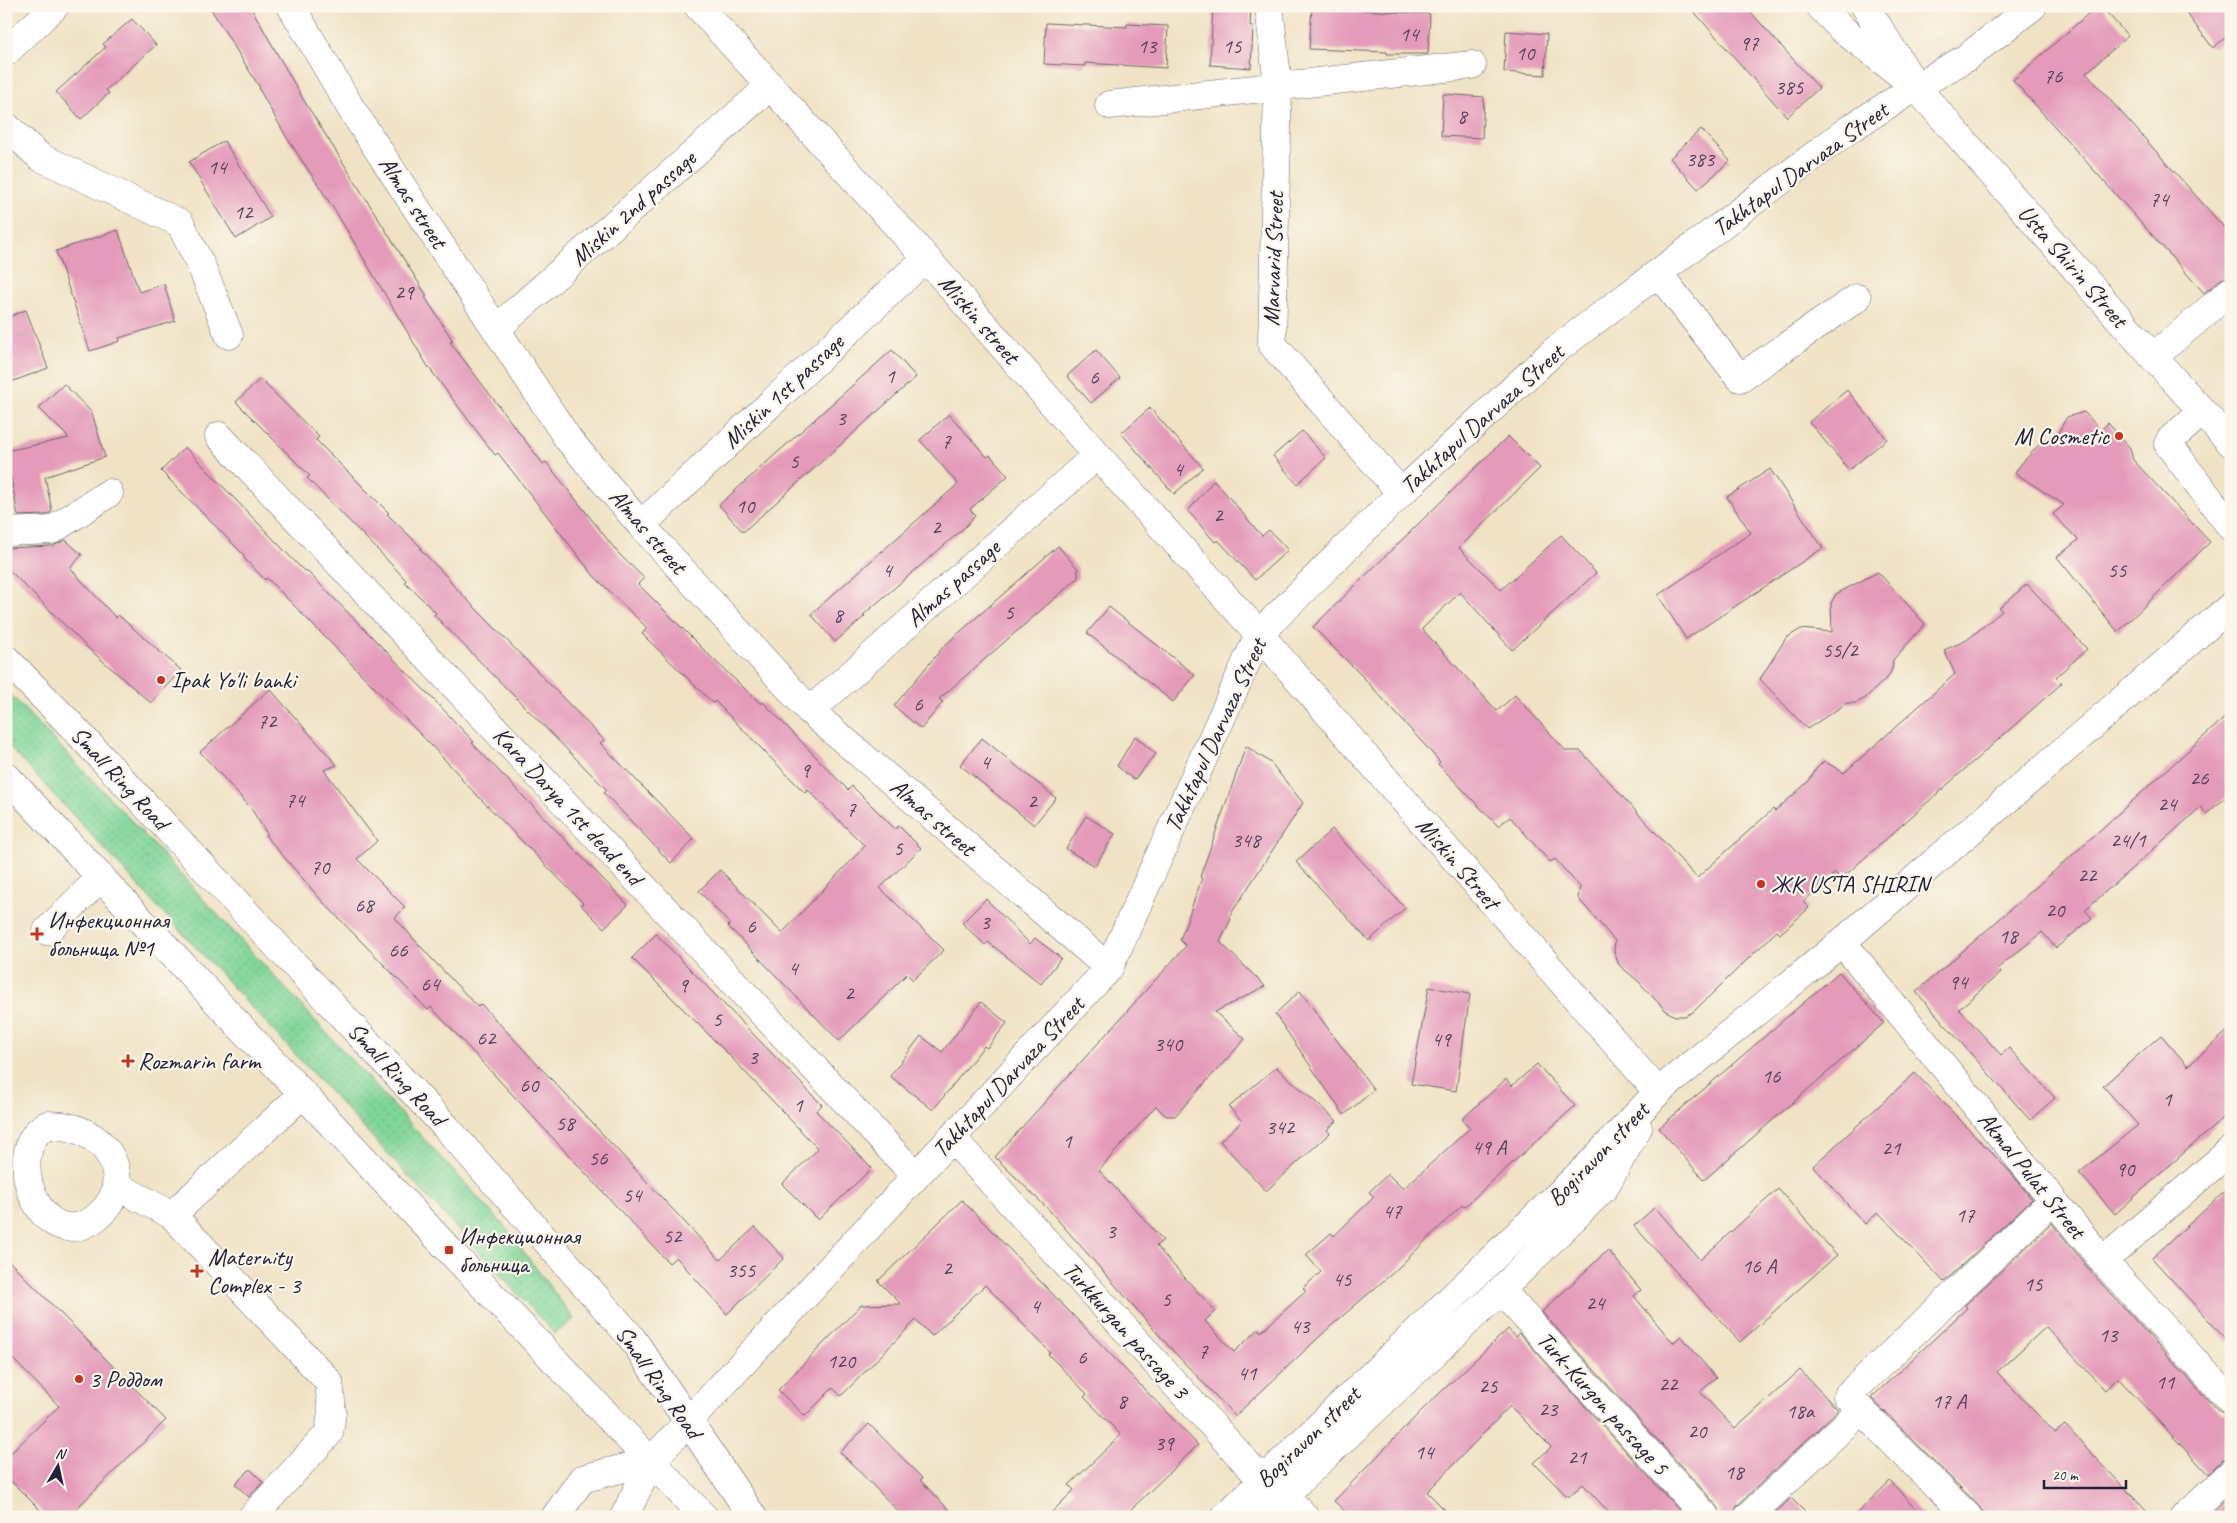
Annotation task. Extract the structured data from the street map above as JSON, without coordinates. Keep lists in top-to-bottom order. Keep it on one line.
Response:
{"streets":{"main road":["Takhtapul Darvaza Street","Almas street","Miskin 2nd passage","Marvarid Street","Usta Shirin Street","Miskin street","Miskin 1st passage","Almas passage","Small Ring Road","Kаra Darya 1st dead end","Miskin Street","Bogiravon street","Akmal Pulat Street","Turkkurgan passage 3","Turk-Kurgon passage 5"]},"crossings":[["Takhtapul Darvaza Street","Almas street"],["Takhtapul Darvaza Street","Marvarid Street"],["Takhtapul Darvaza Street","Usta Shirin Street"],["Takhtapul Darvaza Street","Miskin street"],["Takhtapul Darvaza Street","Small Ring Road"],["Takhtapul Darvaza Street","Kаra Darya 1st dead end"],["Takhtapul Darvaza Street","Miskin Street"],["Takhtapul Darvaza Street","Turkkurgan passage 3"],["Almas street","Miskin 2nd passage"],["Almas street","Miskin 1st passage"],["Almas street","Almas passage"],["Miskin 2nd passage","Miskin street"],["Miskin street","Miskin 1st passage"],["Miskin street","Almas passage"],["Miskin street","Miskin Street"],["Miskin Street","Bogiravon street"],["Bogiravon street","Turkkurgan passage 3"],["Bogiravon street","Turk-Kurgon passage 5"]],"places":{"other":["M Cosmetic","Ipak Yo'li banki","ЖК USTA SHIRIN","3 Роддом"],"health":["Инфекционная больница №1","Rozmarin farm","Maternity Complex - 3"],"transit":["Инфекционная больница"]},"house_numbers":["14","97","13","15","10","76","385","8","383","14","74","12","29","1","6","3","7","5","4","10","2","2","4","55","5","8","55/2","6","72","4","9","26","74","2","24","7","348","24/1","5","70","22","68","20","3","6","18","66","4","94","64","9","2","5","62","49","340","3","16","60","1","1","58","342","1","49 A","21","56","90","54","47","17","3","52","16 A","2","355","45","15","5","24","4","43","13","7","6","120","41","11","22","25","8","17 A","23","18a","20","39","14","21","18"],"scale_bar":"20 m","north":"top"}
